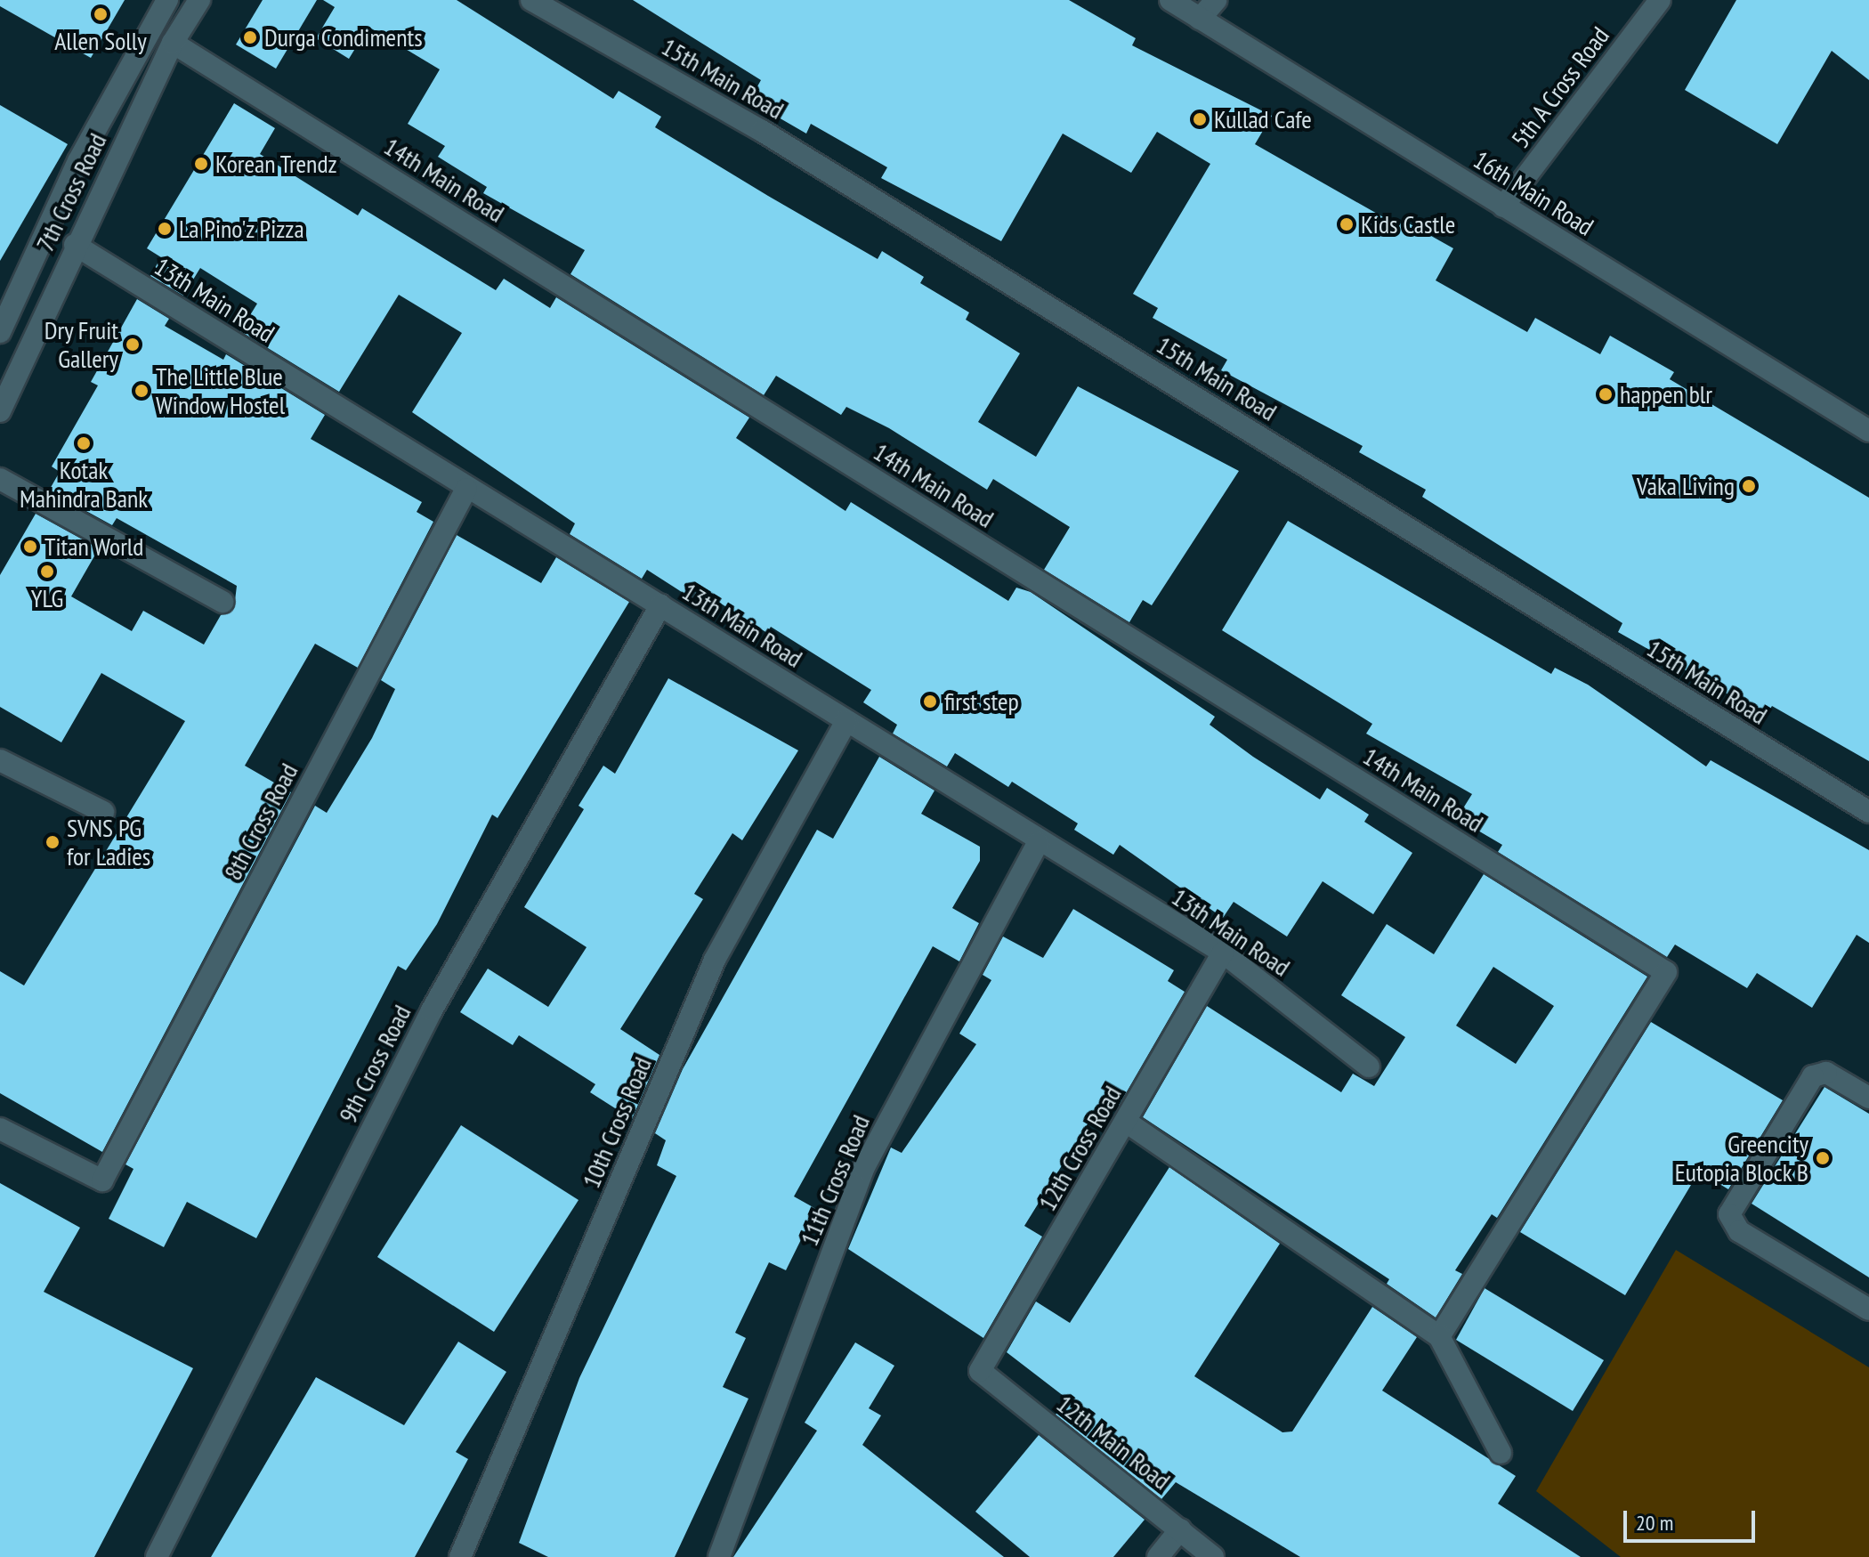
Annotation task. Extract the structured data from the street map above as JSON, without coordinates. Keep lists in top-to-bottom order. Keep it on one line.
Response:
{"streets":{"street":["15th Main Road","5th A Cross Road","14th Main Road","7th Cross Road","16th Main Road","13th Main Road","8th Cross Road","9th Cross Road","10th Cross Road","12th Cross Road","11th Cross Road","12th Main Road"]},"crossings":[["5th A Cross Road","16th Main Road"],["14th Main Road","7th Cross Road"],["7th Cross Road","13th Main Road"],["13th Main Road","8th Cross Road"],["13th Main Road","9th Cross Road"],["13th Main Road","10th Cross Road"],["13th Main Road","12th Cross Road"],["13th Main Road","11th Cross Road"],["12th Cross Road","12th Main Road"]],"places":["Allen Solly","Durga Condiments","Kullad Cafe","Korean Trendz","Kids Castle","La Pino'z Pizza","Dry Fruit Gallery","The Little Blue Window Hostel","happen blr","Kotak Mahindra Bank","Vaka Living","Titan World","YLG","first step","SVNS PG for Ladies","Greencity Eutopia Block B"],"scale_bar":"20 m"}
